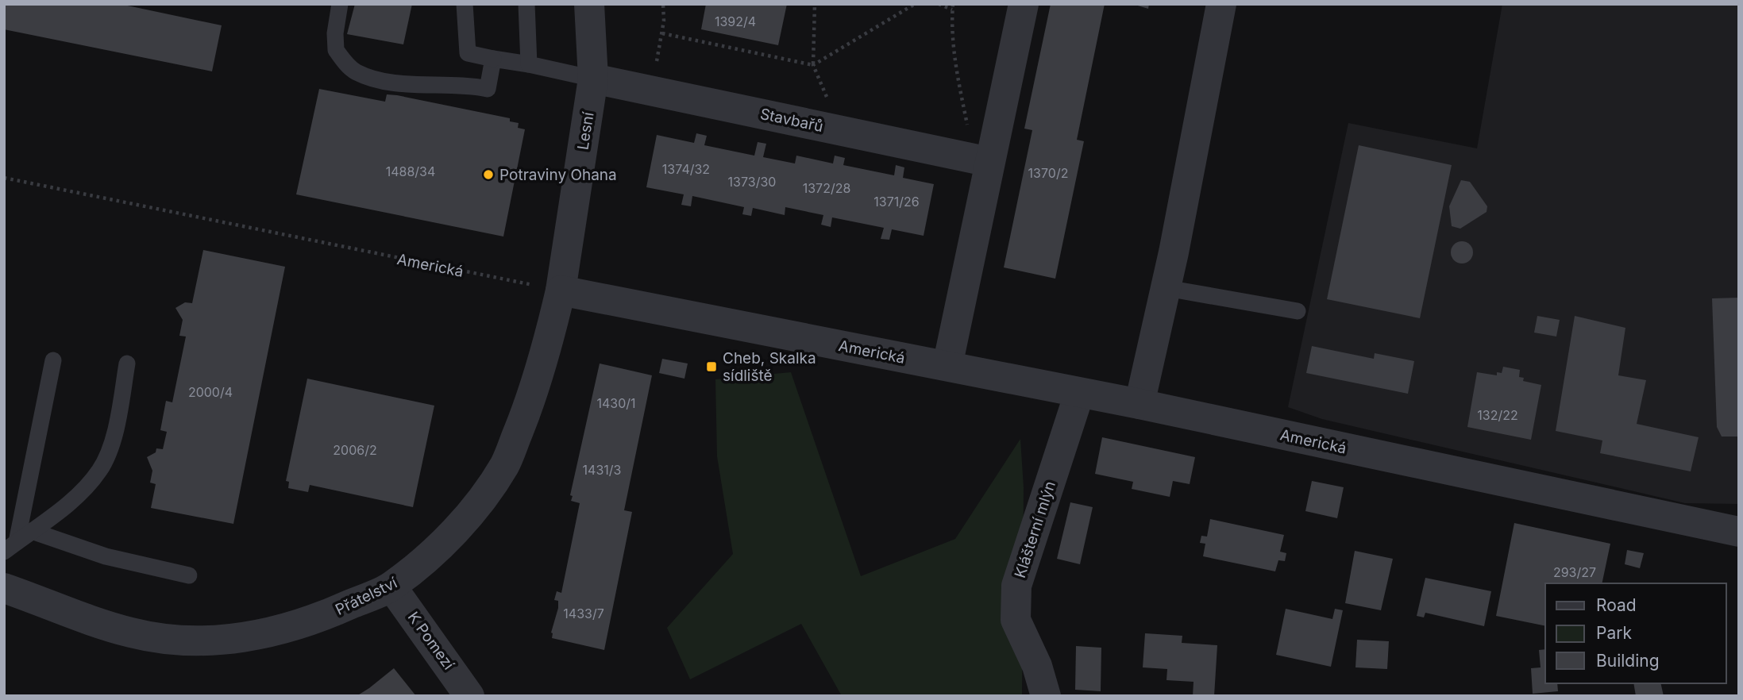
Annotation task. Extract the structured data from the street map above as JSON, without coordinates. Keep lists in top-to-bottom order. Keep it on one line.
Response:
{"streets":{"street":["Stavbařů","Lesní","Americká","Klášterní mlýn","Přátelství","K Pomezí"]},"crossings":[["Stavbařů","Lesní"],["Lesní","Americká"],["Lesní","Přátelství"],["Americká","Klášterní mlýn"],["Americká","Přátelství"],["Přátelství","K Pomezí"]],"places":{"other":["Potraviny Ohana"],"transit":["Cheb, Skalka sídliště"]},"house_numbers":["1392/4","1374/32","1488/34","1370/2","1373/30","1372/28","1371/26","2000/4","1430/1","132/22","2006/2","1431/3","293/27","1433/7"],"legend":["Road","Park","Building"]}
